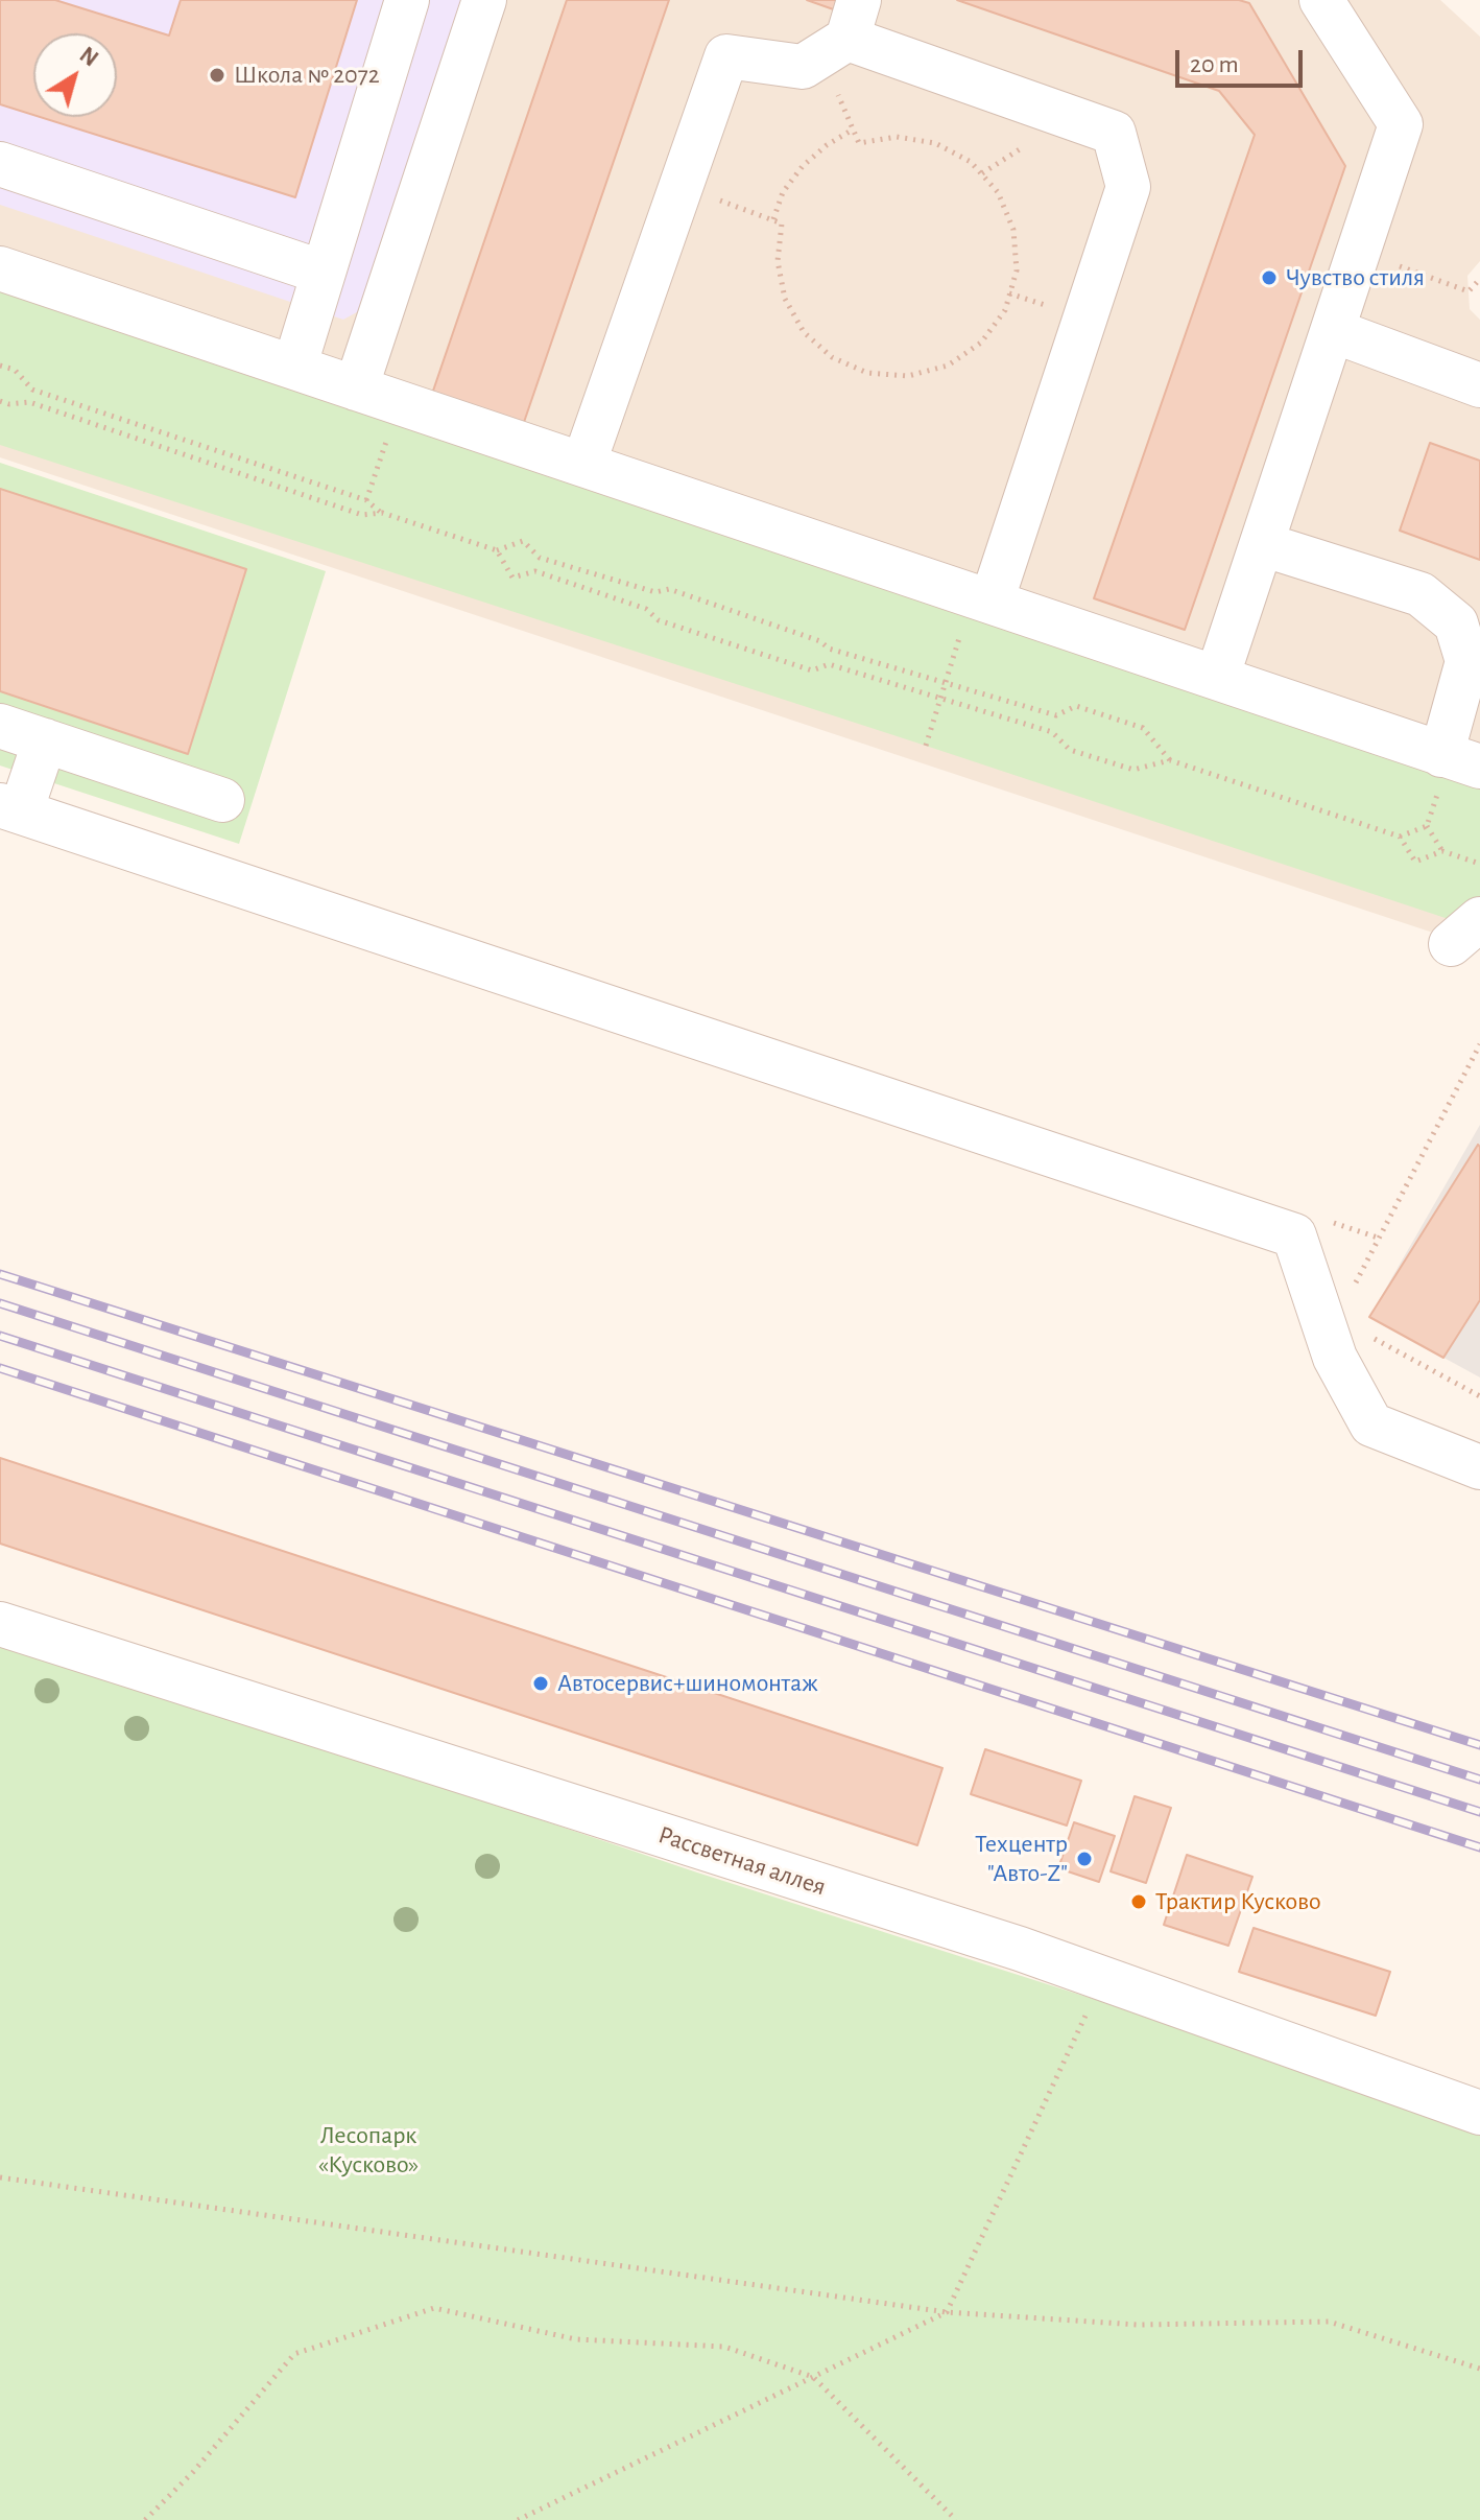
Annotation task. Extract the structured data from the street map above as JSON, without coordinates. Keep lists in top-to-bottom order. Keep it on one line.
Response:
{"streets":{"street":["Рассветная аллея"]},"parks":["Лесопарк «Кусково»"],"places":["Школа № 2072","Чувство стиля","Автосервис+шиномонтаж","Техцентр \"Авто-Z\"","Трактир Кусково"],"scale_bar":"20 m","north":"top right"}
